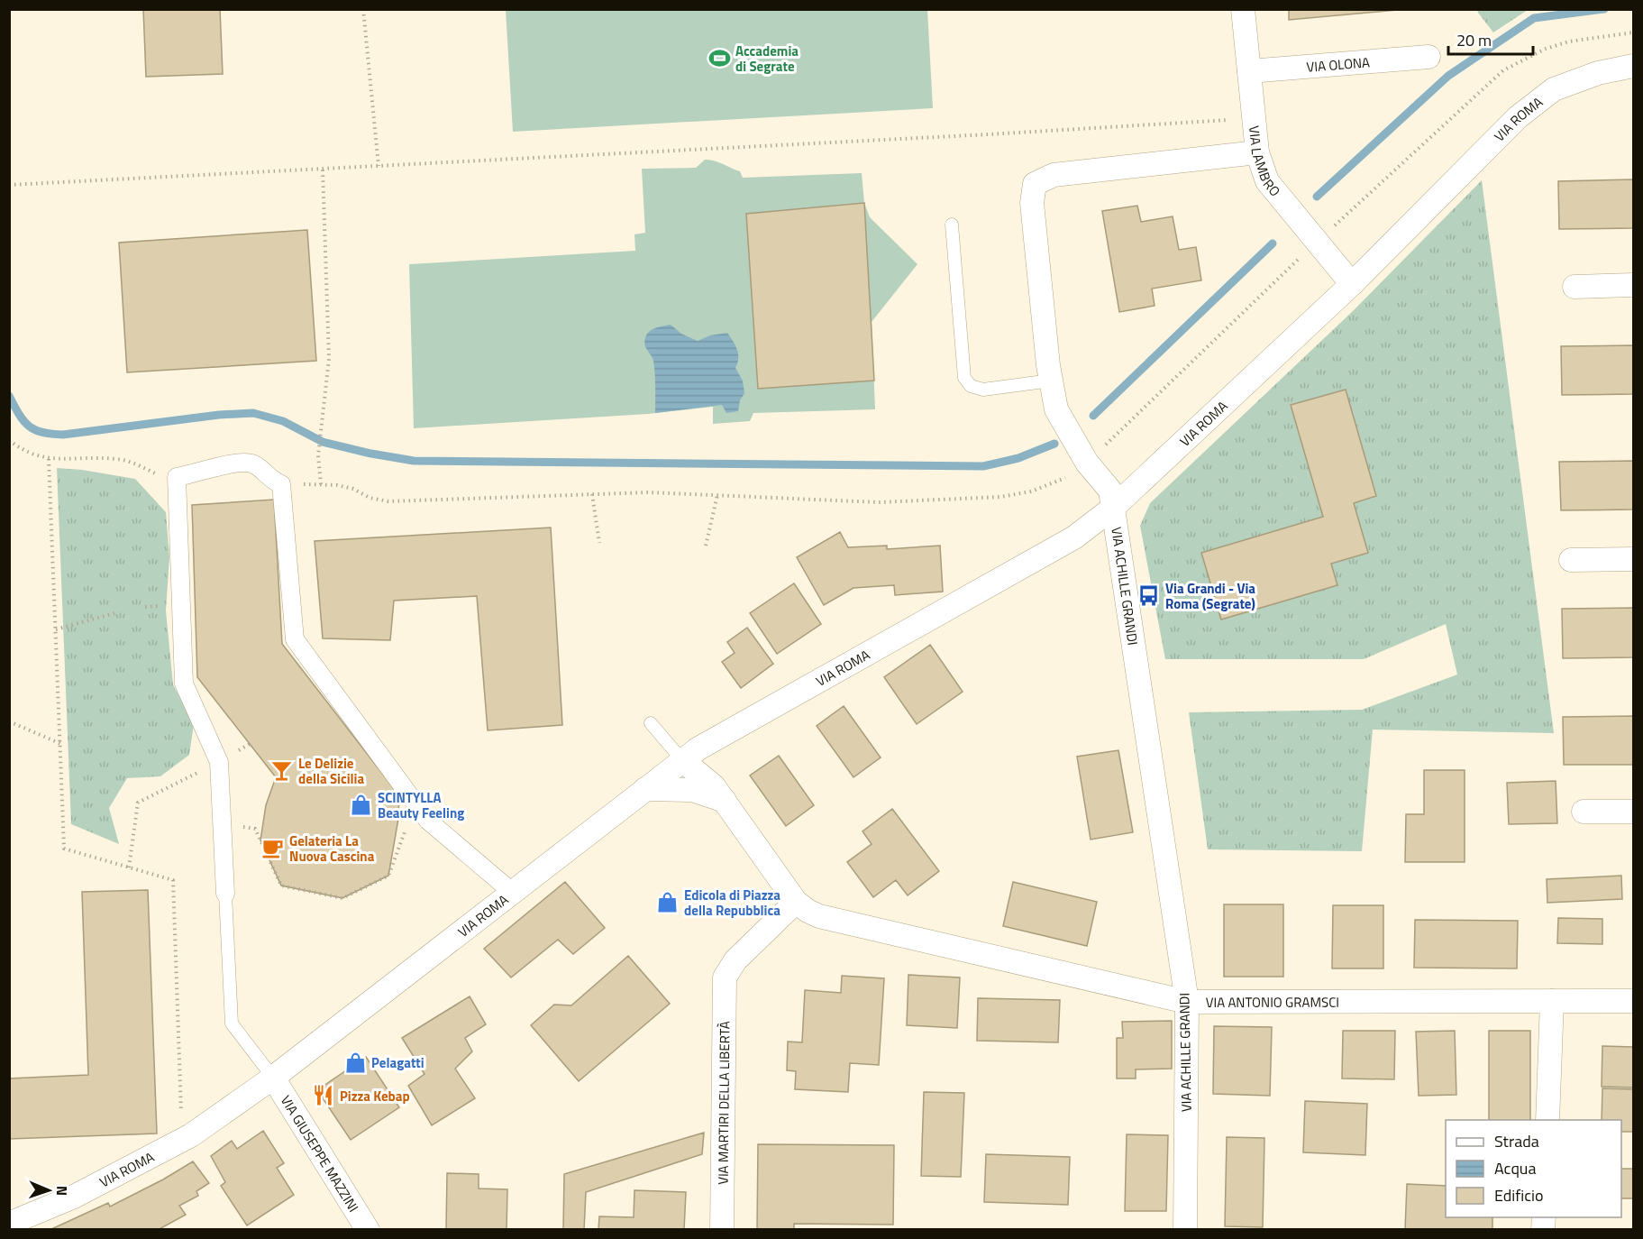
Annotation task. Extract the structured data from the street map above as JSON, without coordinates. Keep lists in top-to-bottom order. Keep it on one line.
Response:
{"streets":{"street":["VIA OLONA","VIA ROMA","VIA LAMBRO","VIA ACHILLE GRANDI","VIA ANTONIO GRAMSCI","VIA MARTIRI DELLA LIBERTÀ","VIA GIUSEPPE MAZZINI"]},"crossings":[["VIA OLONA","VIA LAMBRO"],["VIA ROMA","VIA LAMBRO"],["VIA ROMA","VIA ACHILLE GRANDI"],["VIA ROMA","VIA GIUSEPPE MAZZINI"],["VIA LAMBRO","VIA ACHILLE GRANDI"],["VIA ACHILLE GRANDI","VIA ANTONIO GRAMSCI"],["VIA ANTONIO GRAMSCI","VIA MARTIRI DELLA LIBERTÀ"]],"places":{"sports":["Accademia di Segrate"],"bus stop":["Via Grandi - Via Roma (Segrate)"],"bar":["Le Delizie della Sicilia"],"shop":["SCINTYLLA Beauty Feeling","Edicola di Piazza della Repubblica","Pelagatti"],"cafe":["Gelateria La Nuova Cascina"],"restaurant":["Pizza Kebap"]},"legend":["Strada","Acqua","Edificio"],"scale_bar":"20 m","north":"right"}
